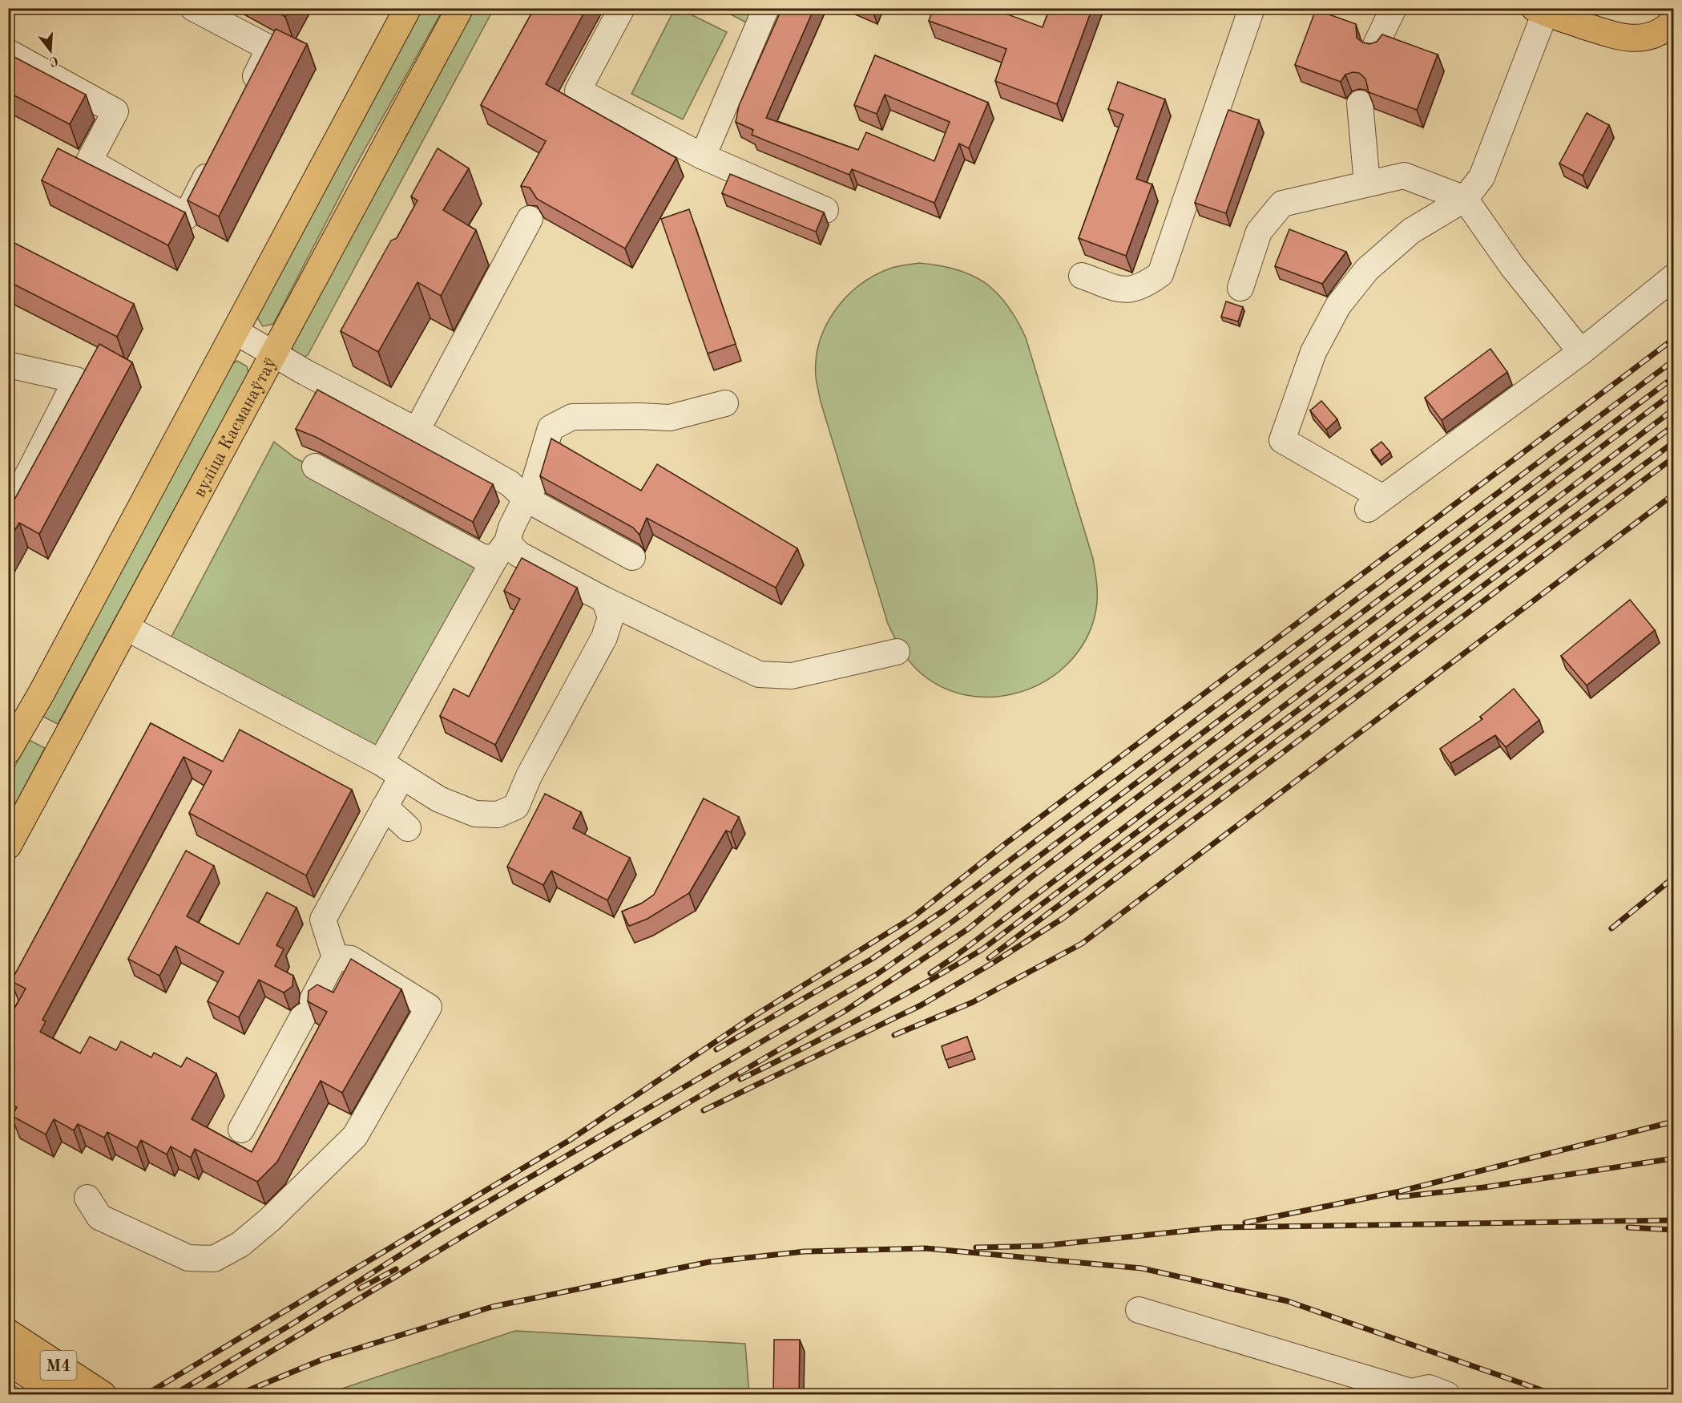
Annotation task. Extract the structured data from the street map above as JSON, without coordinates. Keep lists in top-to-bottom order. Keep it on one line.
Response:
{"streets":{"main road":["вуліца Касманаўтаў","М4"]},"north":"bottom"}
